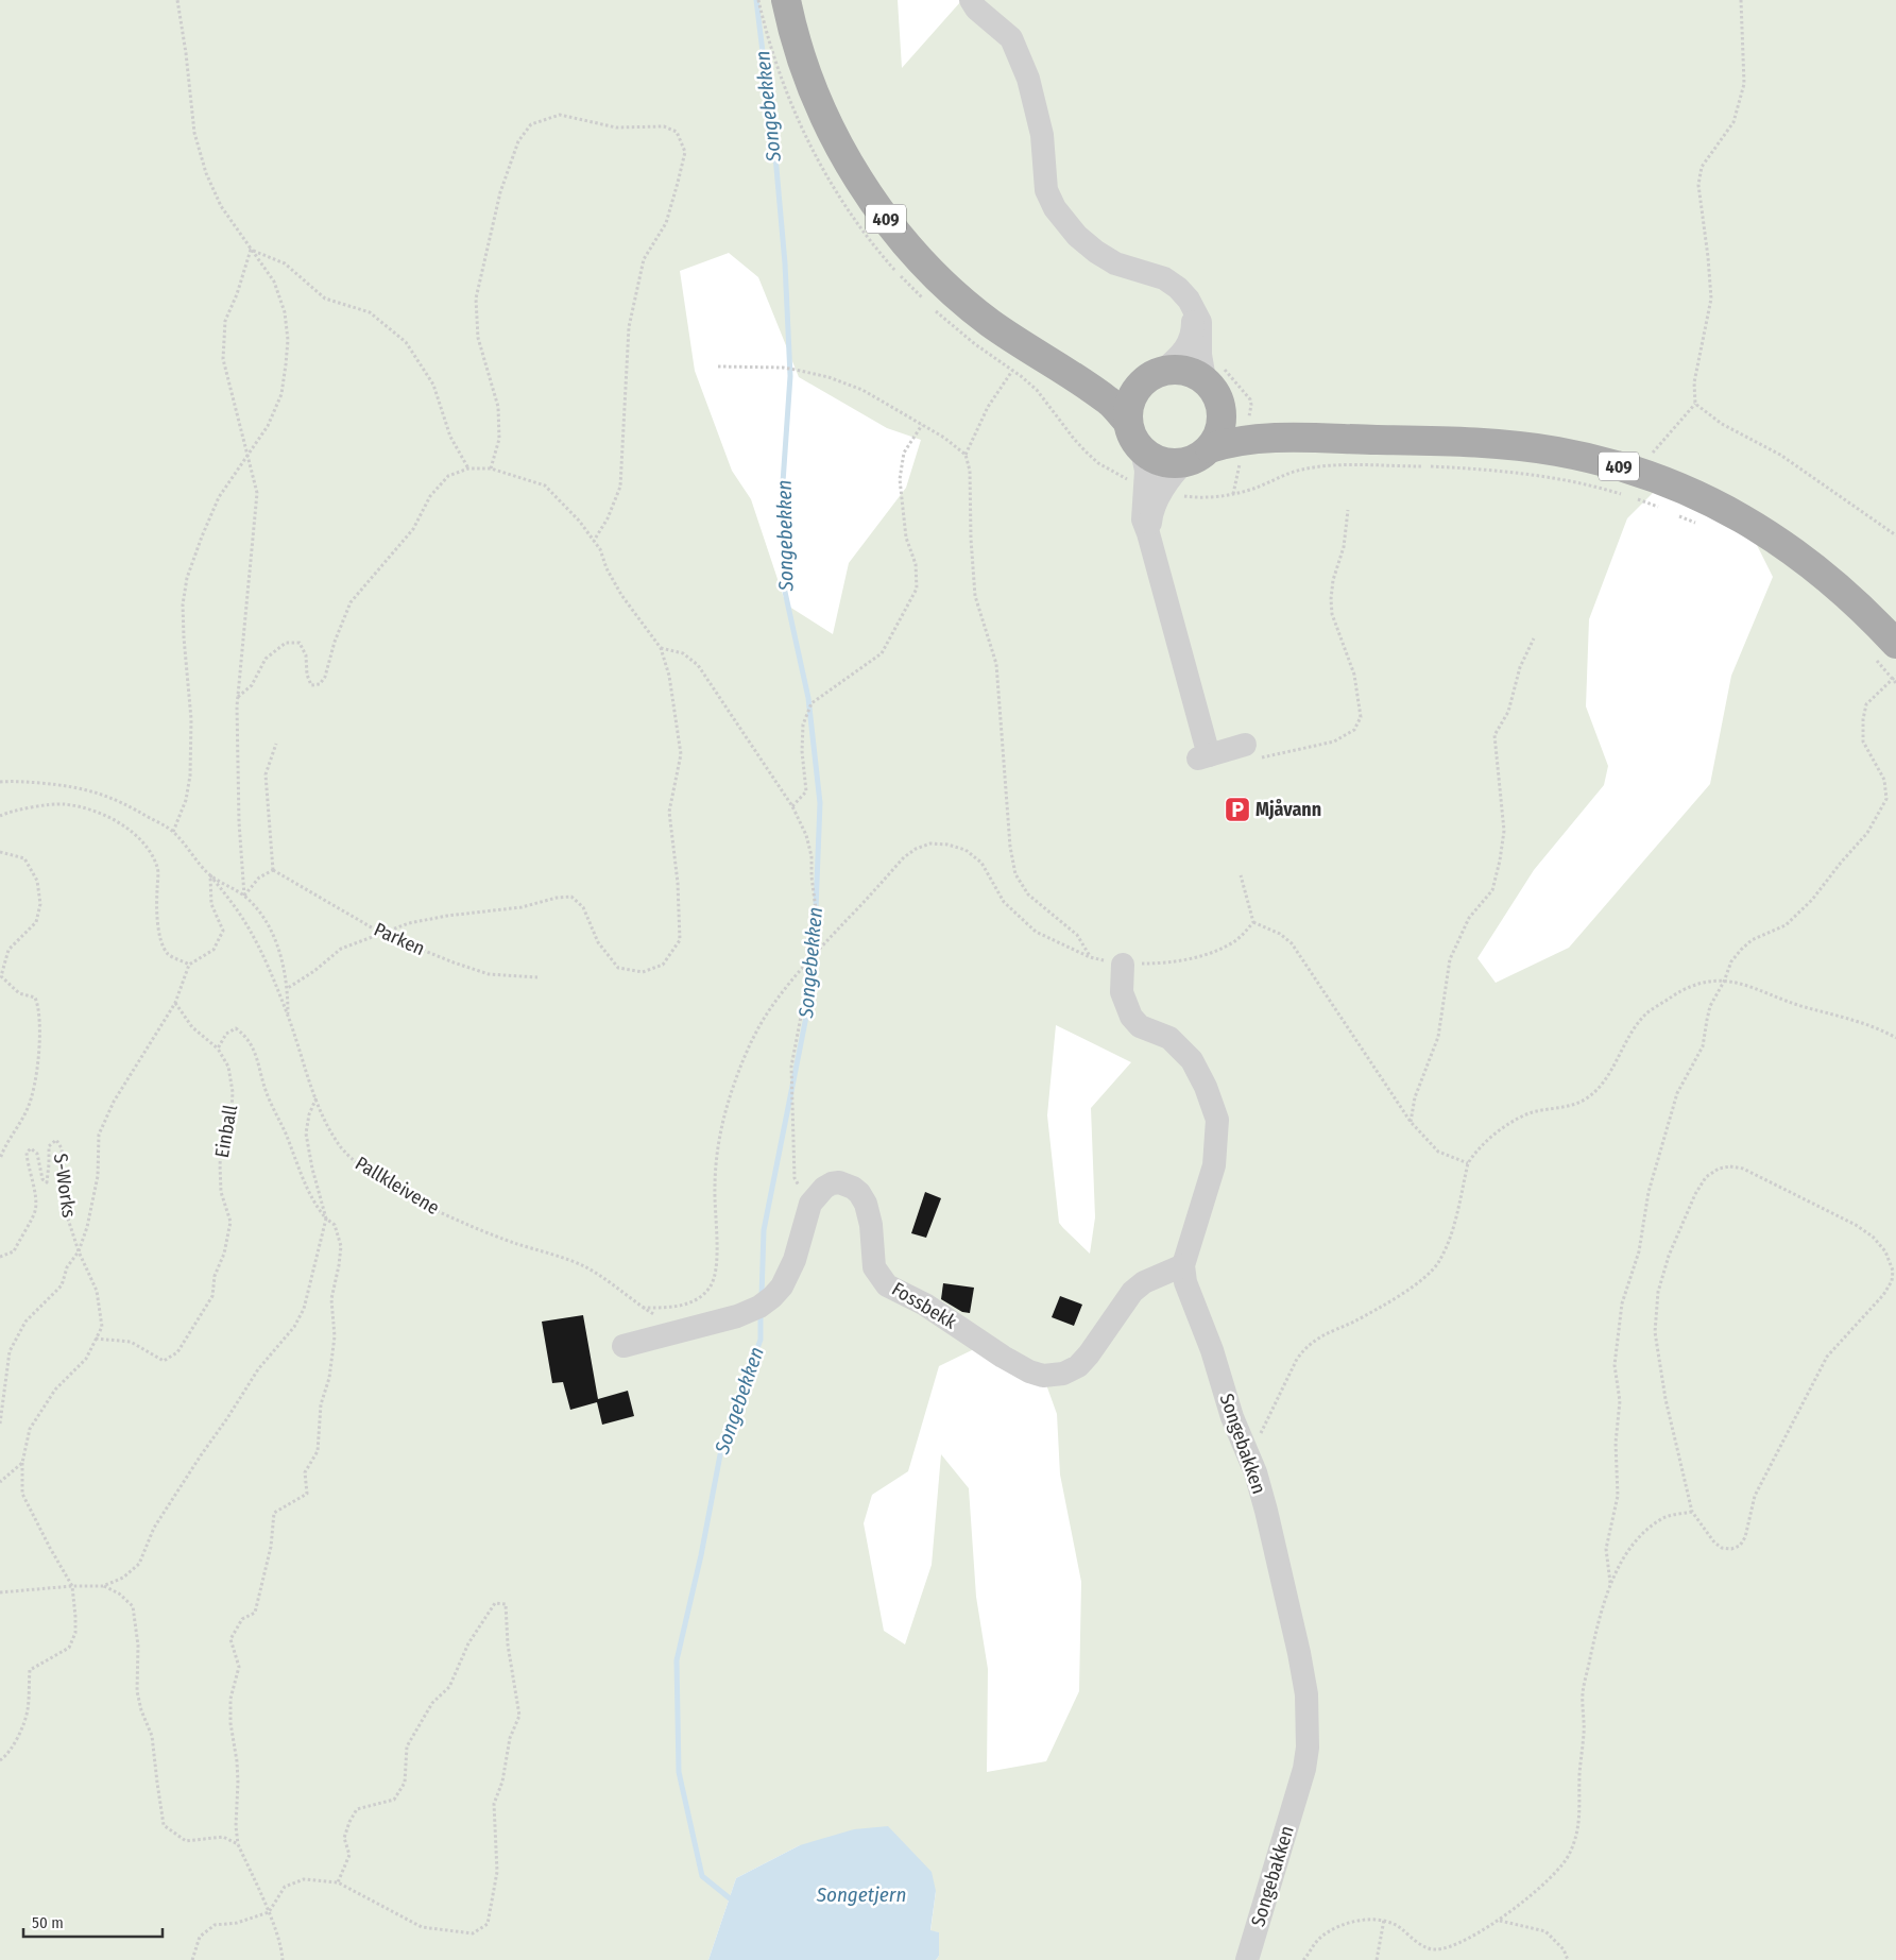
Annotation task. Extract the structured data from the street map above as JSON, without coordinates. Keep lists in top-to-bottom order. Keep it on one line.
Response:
{"streets":{"main road":["409"],"street":["Fossbekk","Songebakken"],"path":["Parken","Einball","S-Works","Pallkleivene"]},"crossings":[["Fossbekk","Songebakken"]],"water":["Songebekken","Songetjern"],"places":{"parking":["Mjåvann"]},"scale_bar":"50 m"}
